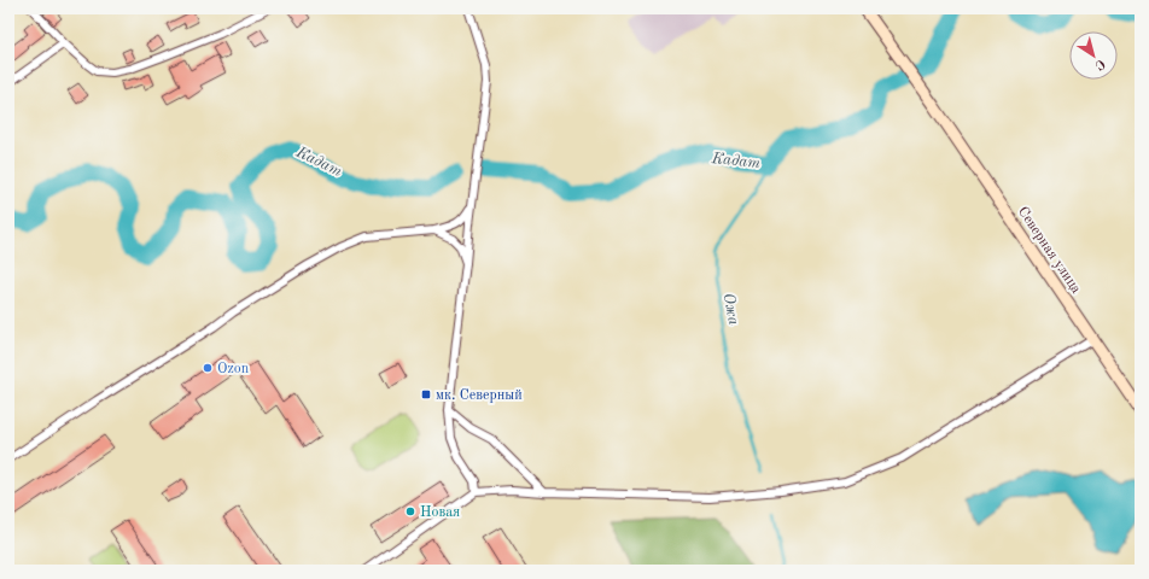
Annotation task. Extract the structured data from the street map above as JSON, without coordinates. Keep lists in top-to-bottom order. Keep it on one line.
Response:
{"streets":{"street":["Северная улица"]},"water":["Кадат","Ожа"],"places":{"other":["Ozon","Новая"],"transit":["мк. Северный"]},"north":"bottom right"}
